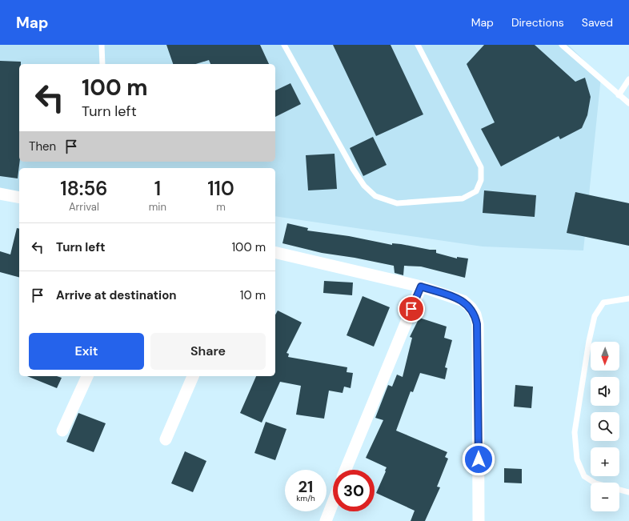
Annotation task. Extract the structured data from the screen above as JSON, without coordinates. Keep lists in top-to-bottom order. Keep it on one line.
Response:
{"north":"bottom","page":{"header":"Map","nav":["Map","Directions","Saved"],"turn":["100 m","Turn left"],"then":"Then","eta":["18:56","Arrival","1","min","110","m"],"list":[{"name":"Turn left","value":"100 m"},{"name":"Arrive at destination","value":"10 m"}],"buttons":["Exit","Share"],"map_buttons":["+","−"],"speed":"21 km/h","limit":"30"}}
